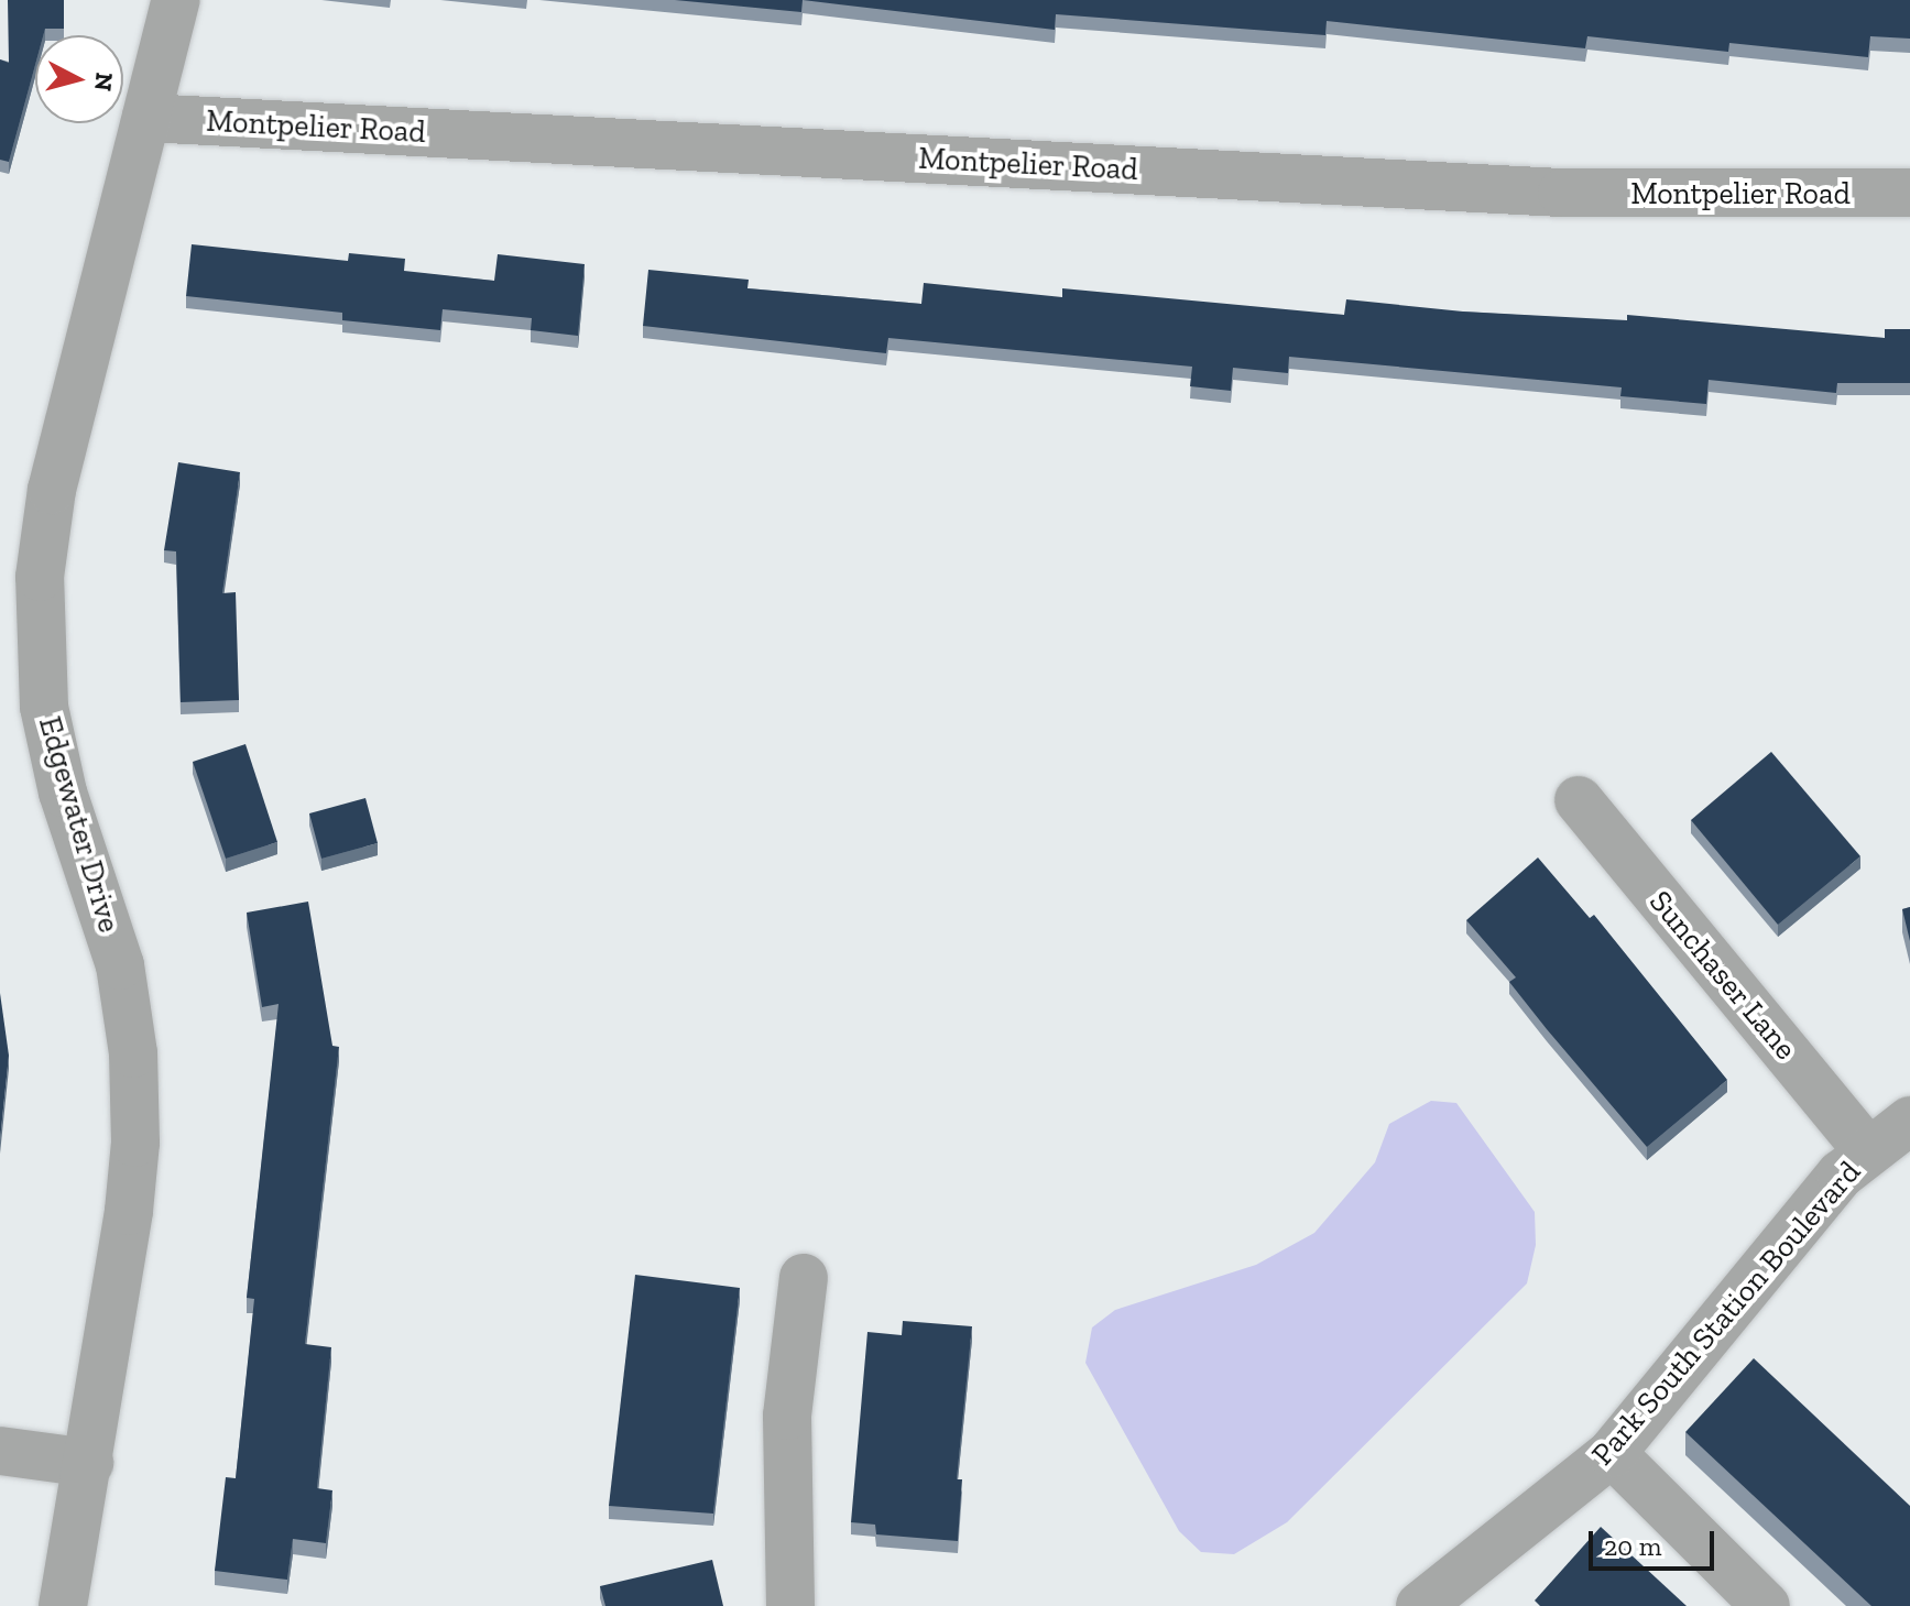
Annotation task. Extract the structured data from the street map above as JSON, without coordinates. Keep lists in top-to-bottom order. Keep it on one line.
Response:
{"streets":{"street":["Montpelier Road","Edgewater Drive","Sunchaser Lane","Park South Station Boulevard"]},"crossings":[["Montpelier Road","Edgewater Drive"],["Sunchaser Lane","Park South Station Boulevard"]],"scale_bar":"20 m","north":"right"}
